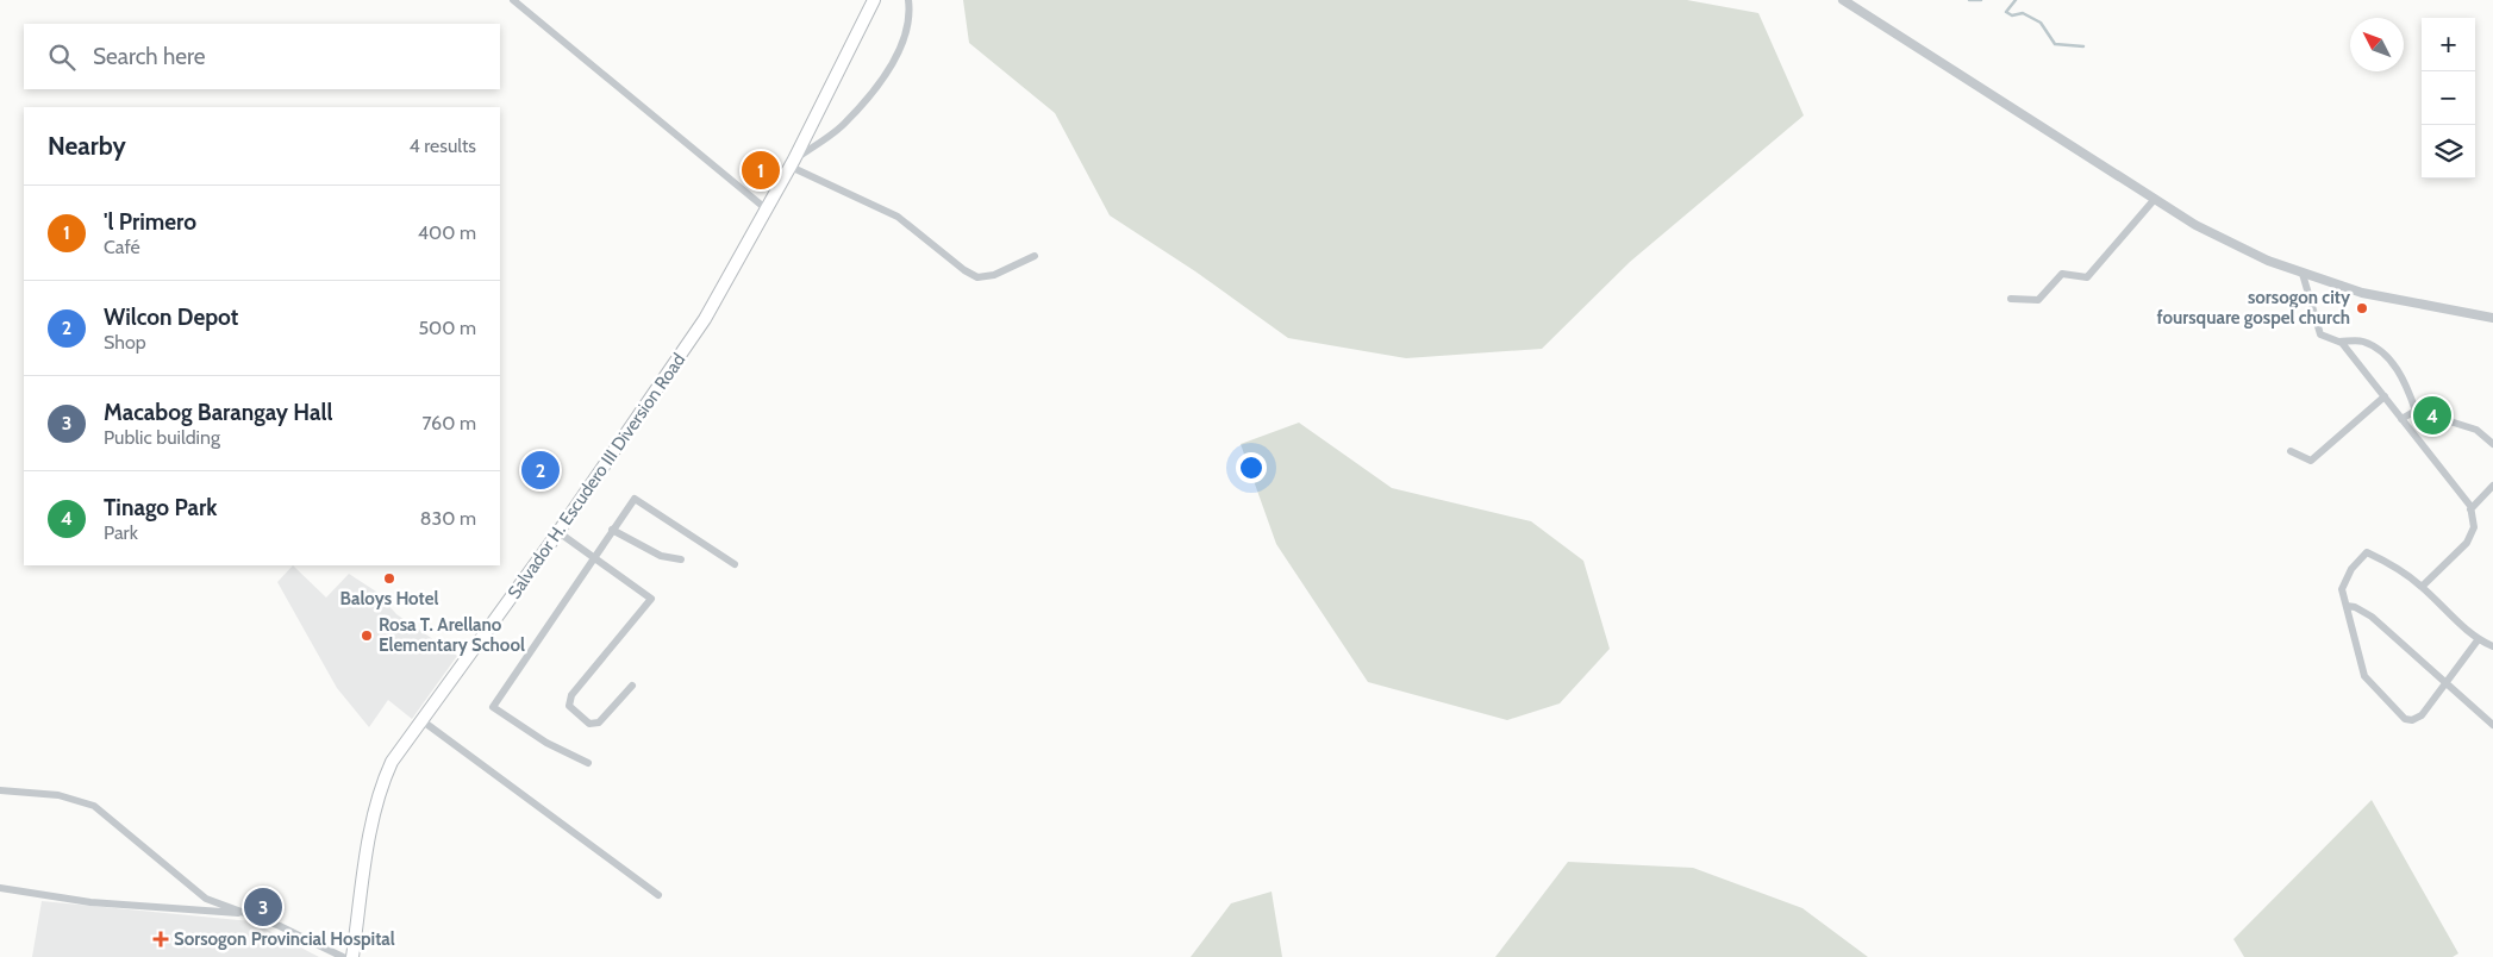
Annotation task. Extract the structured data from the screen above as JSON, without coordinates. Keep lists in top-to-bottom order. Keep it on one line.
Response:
{"streets":{"highway":["Salvador H. Escudero III Diversion Road"]},"places":{"other":["sorsogon city foursquare gospel church","Baloys Hotel","Rosa T. Arellano Elementary School"],"health":["Sorsogon Provincial Hospital"]},"north":"top left","page":{"map_buttons":["+","−"],"search":"Search here","heading":["Nearby","4 results"],"pins":["1","4","2","3"],"list":[{"mark":"1","name":"'l Primero","note":"Café","value":"400 m"},{"mark":"2","name":"Wilcon Depot","note":"Shop","value":"500 m"},{"mark":"3","name":"Macabog Barangay Hall","note":"Public building","value":"760 m"},{"mark":"4","name":"Tinago Park","note":"Park","value":"830 m"}]}}
